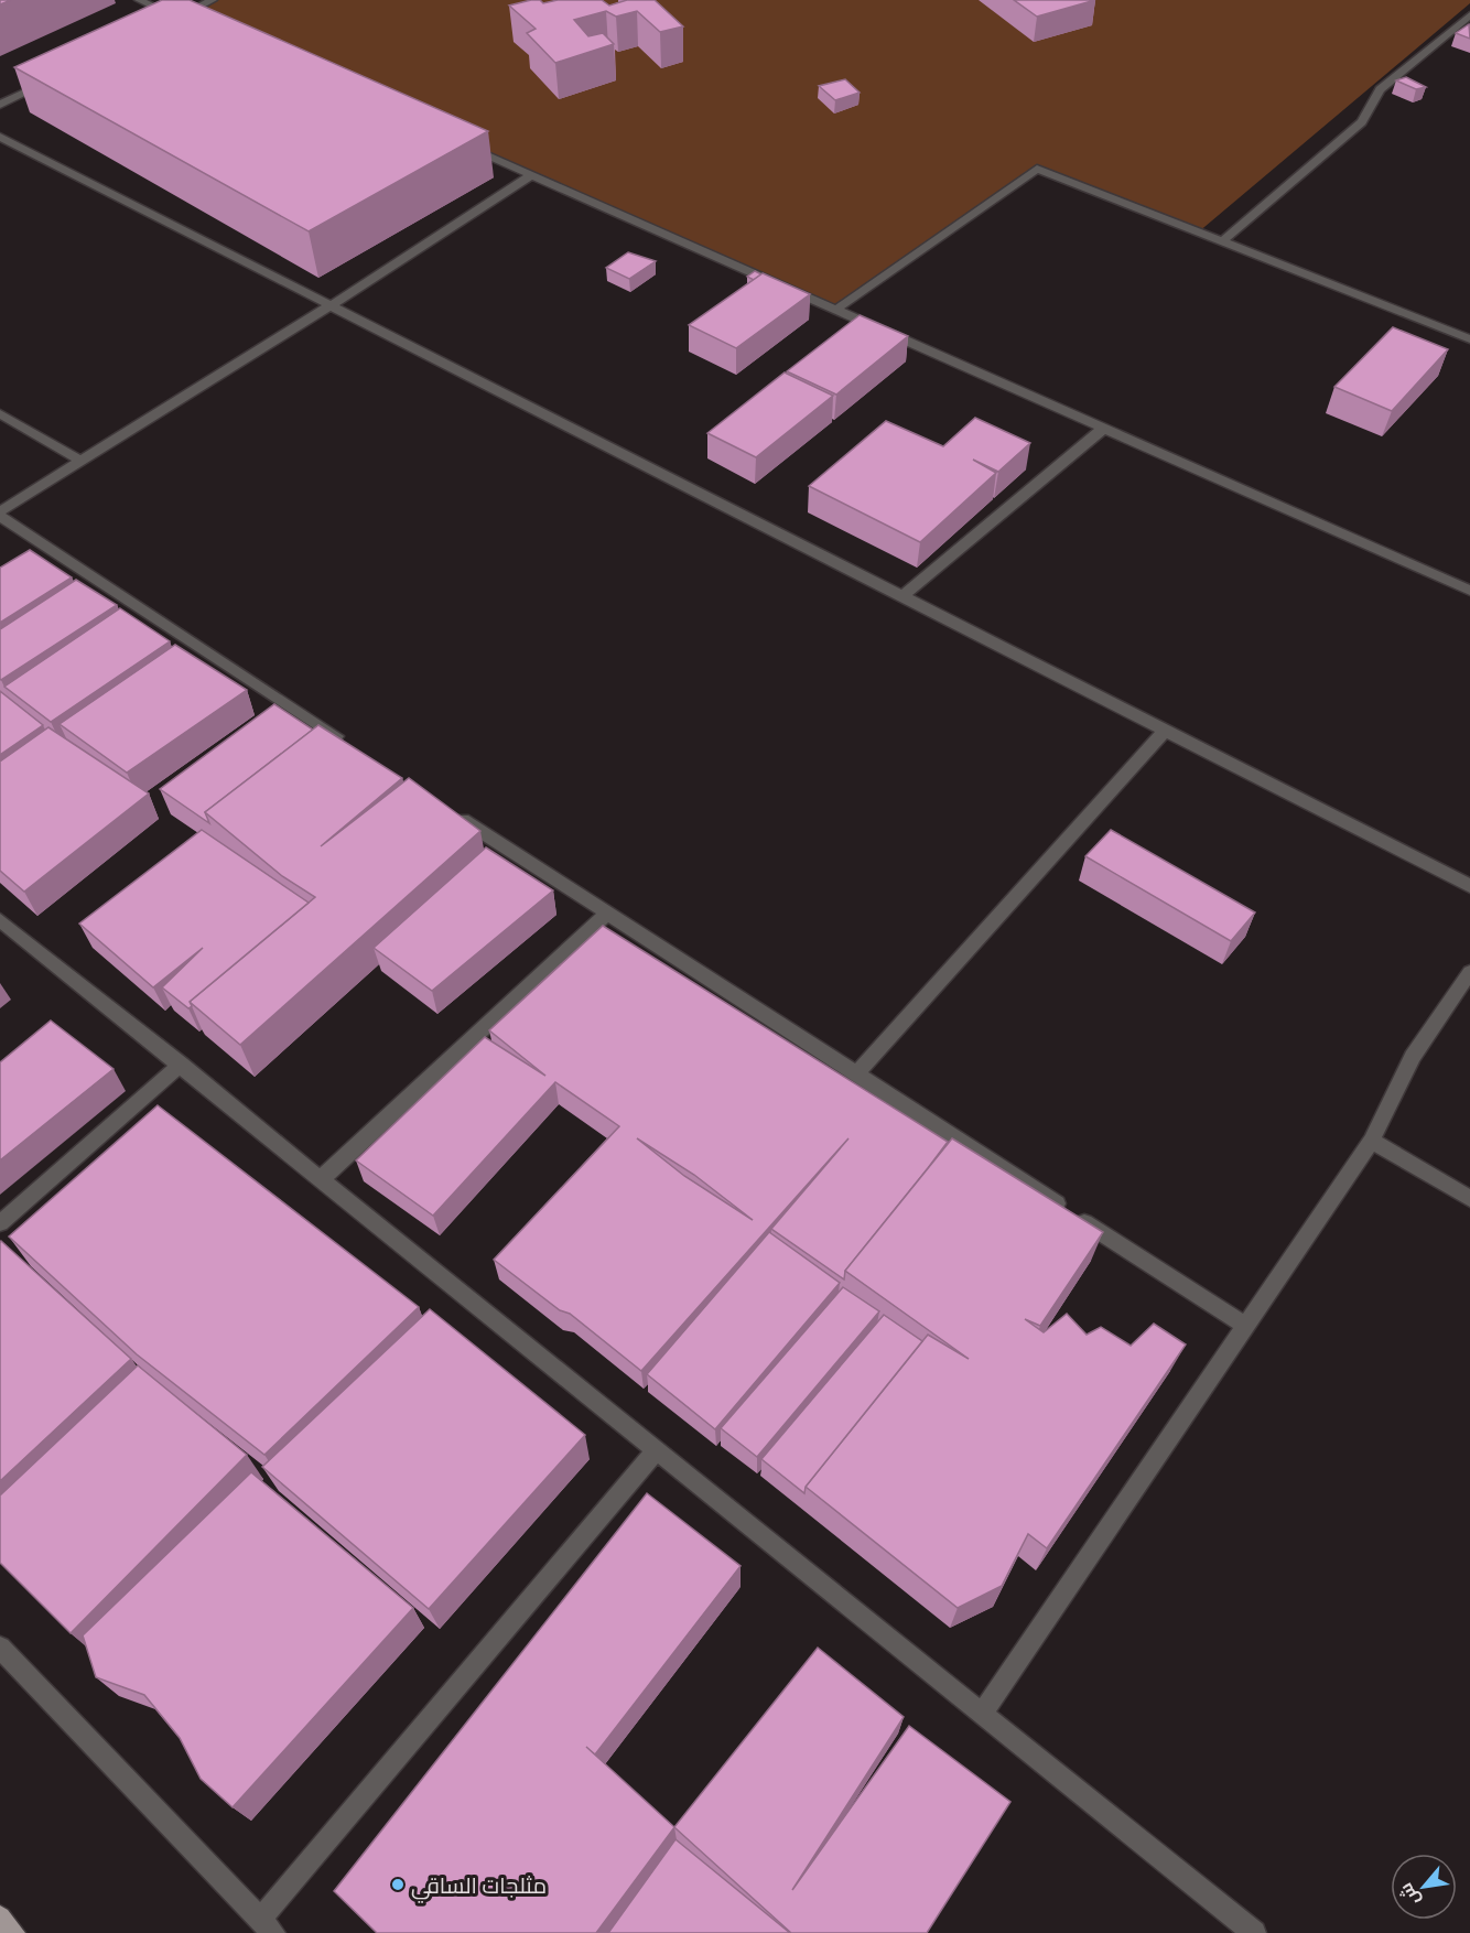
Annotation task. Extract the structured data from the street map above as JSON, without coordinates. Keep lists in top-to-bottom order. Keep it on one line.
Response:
{"places":["مثلجات الساقي"],"north":"bottom left"}
